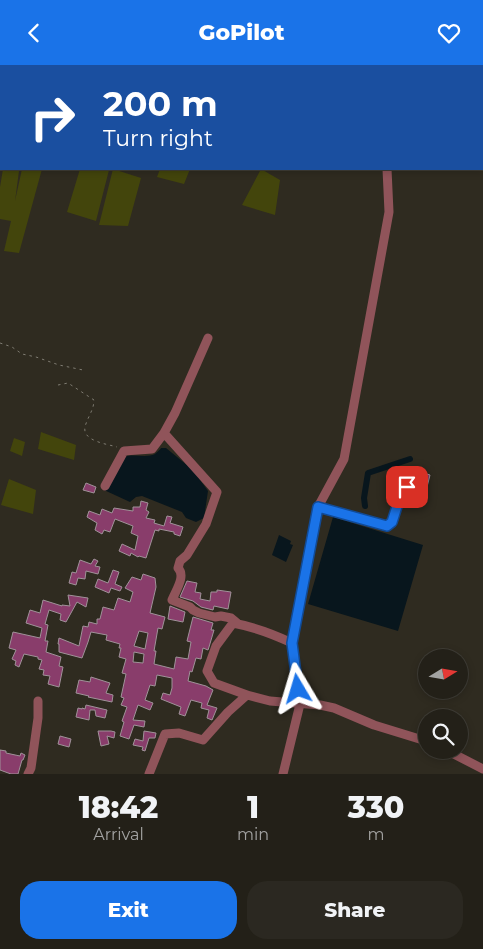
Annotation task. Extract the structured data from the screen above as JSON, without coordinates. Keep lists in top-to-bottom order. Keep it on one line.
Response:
{"north":"right","page":{"header":"GoPilot","turn":["200 m","Turn right"],"eta":["18:42","Arrival","1","min","330","m"],"buttons":["Exit","Share"]}}
